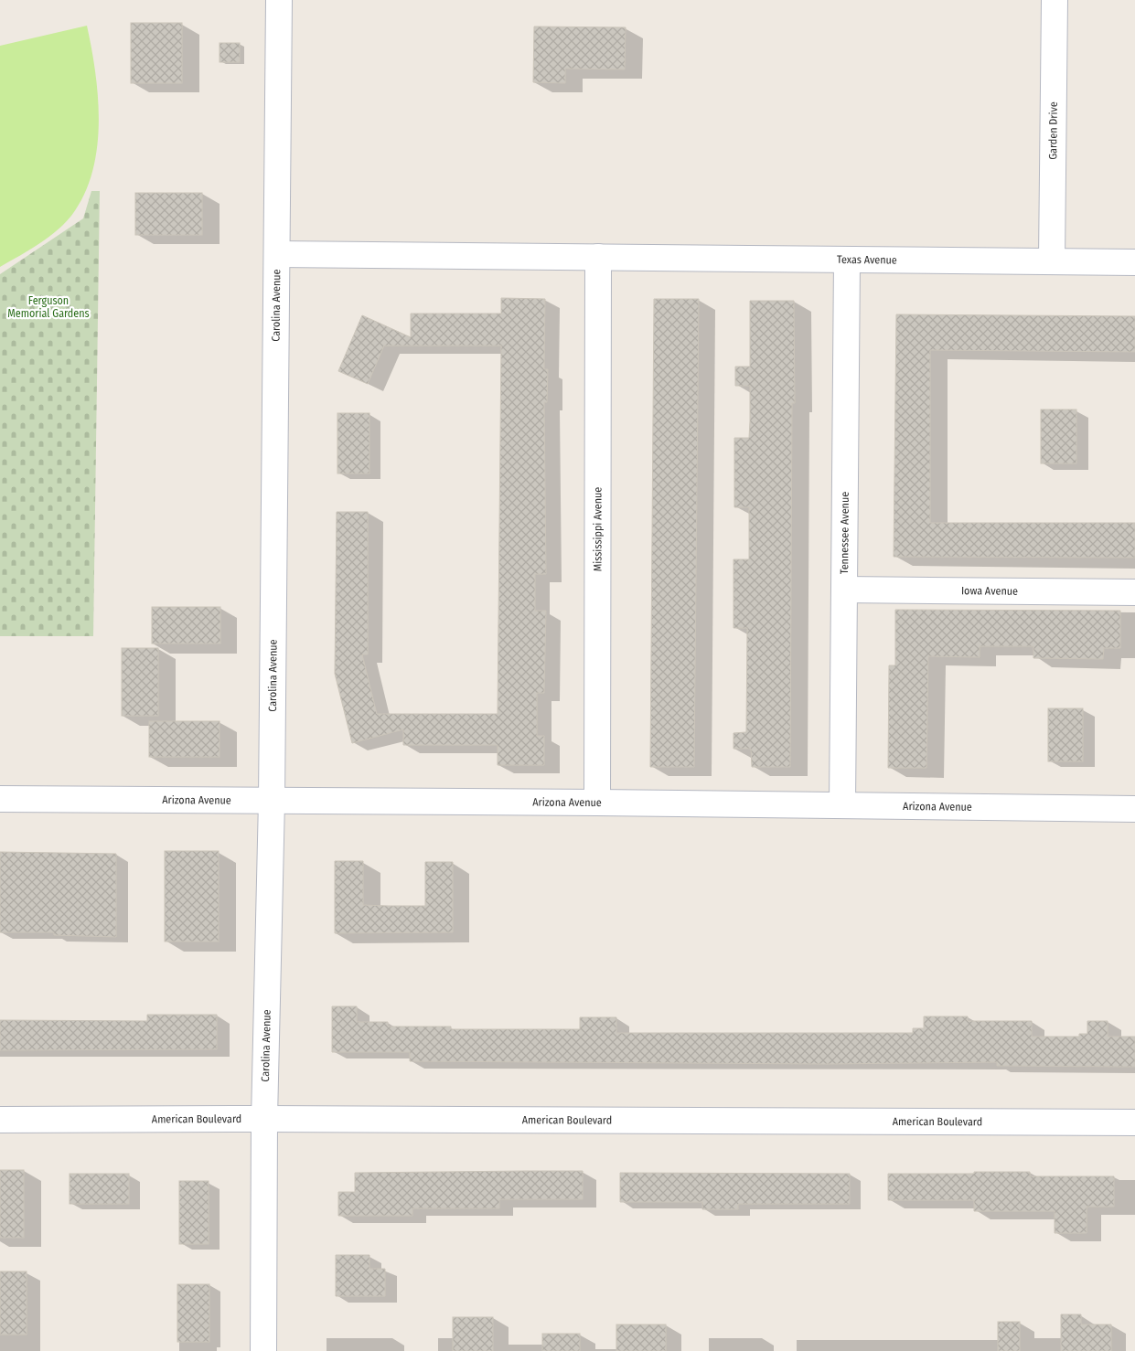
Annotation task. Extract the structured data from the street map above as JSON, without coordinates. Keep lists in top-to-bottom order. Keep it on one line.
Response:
{"streets":{"street":["Garden Drive","Texas Avenue","Carolina Avenue","Mississippi Avenue","Tennessee Avenue","Iowa Avenue","Arizona Avenue","American Boulevard"]},"crossings":[["Garden Drive","Texas Avenue"],["Texas Avenue","Carolina Avenue"],["Texas Avenue","Mississippi Avenue"],["Texas Avenue","Tennessee Avenue"],["Carolina Avenue","Arizona Avenue"],["Carolina Avenue","American Boulevard"],["Mississippi Avenue","Arizona Avenue"],["Tennessee Avenue","Iowa Avenue"],["Tennessee Avenue","Arizona Avenue"]],"parks":["Ferguson Memorial Gardens"]}
